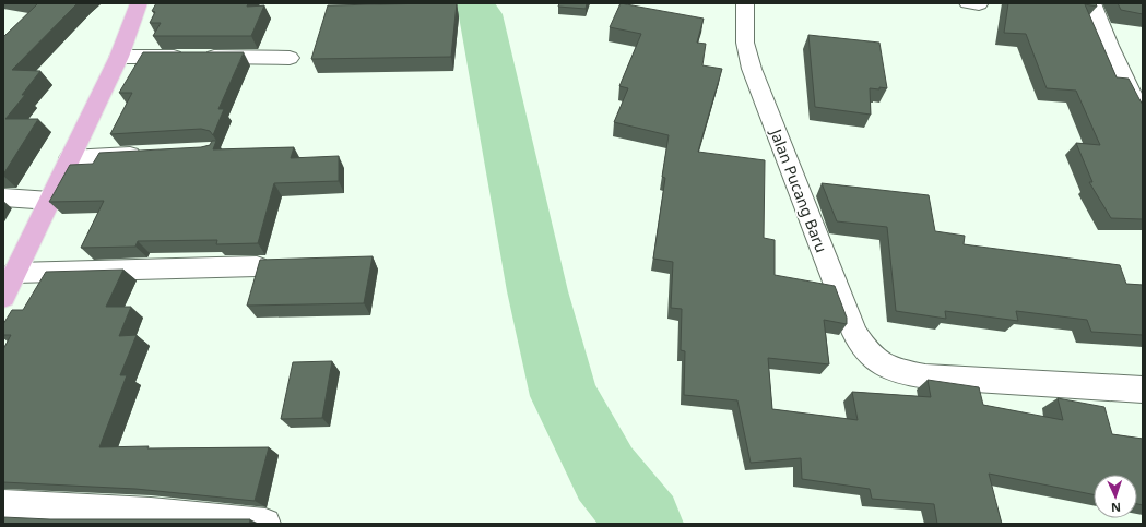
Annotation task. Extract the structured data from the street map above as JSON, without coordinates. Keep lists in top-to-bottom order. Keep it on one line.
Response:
{"streets":{"street":["Jalan Pucang Baru"]},"north":"bottom"}
